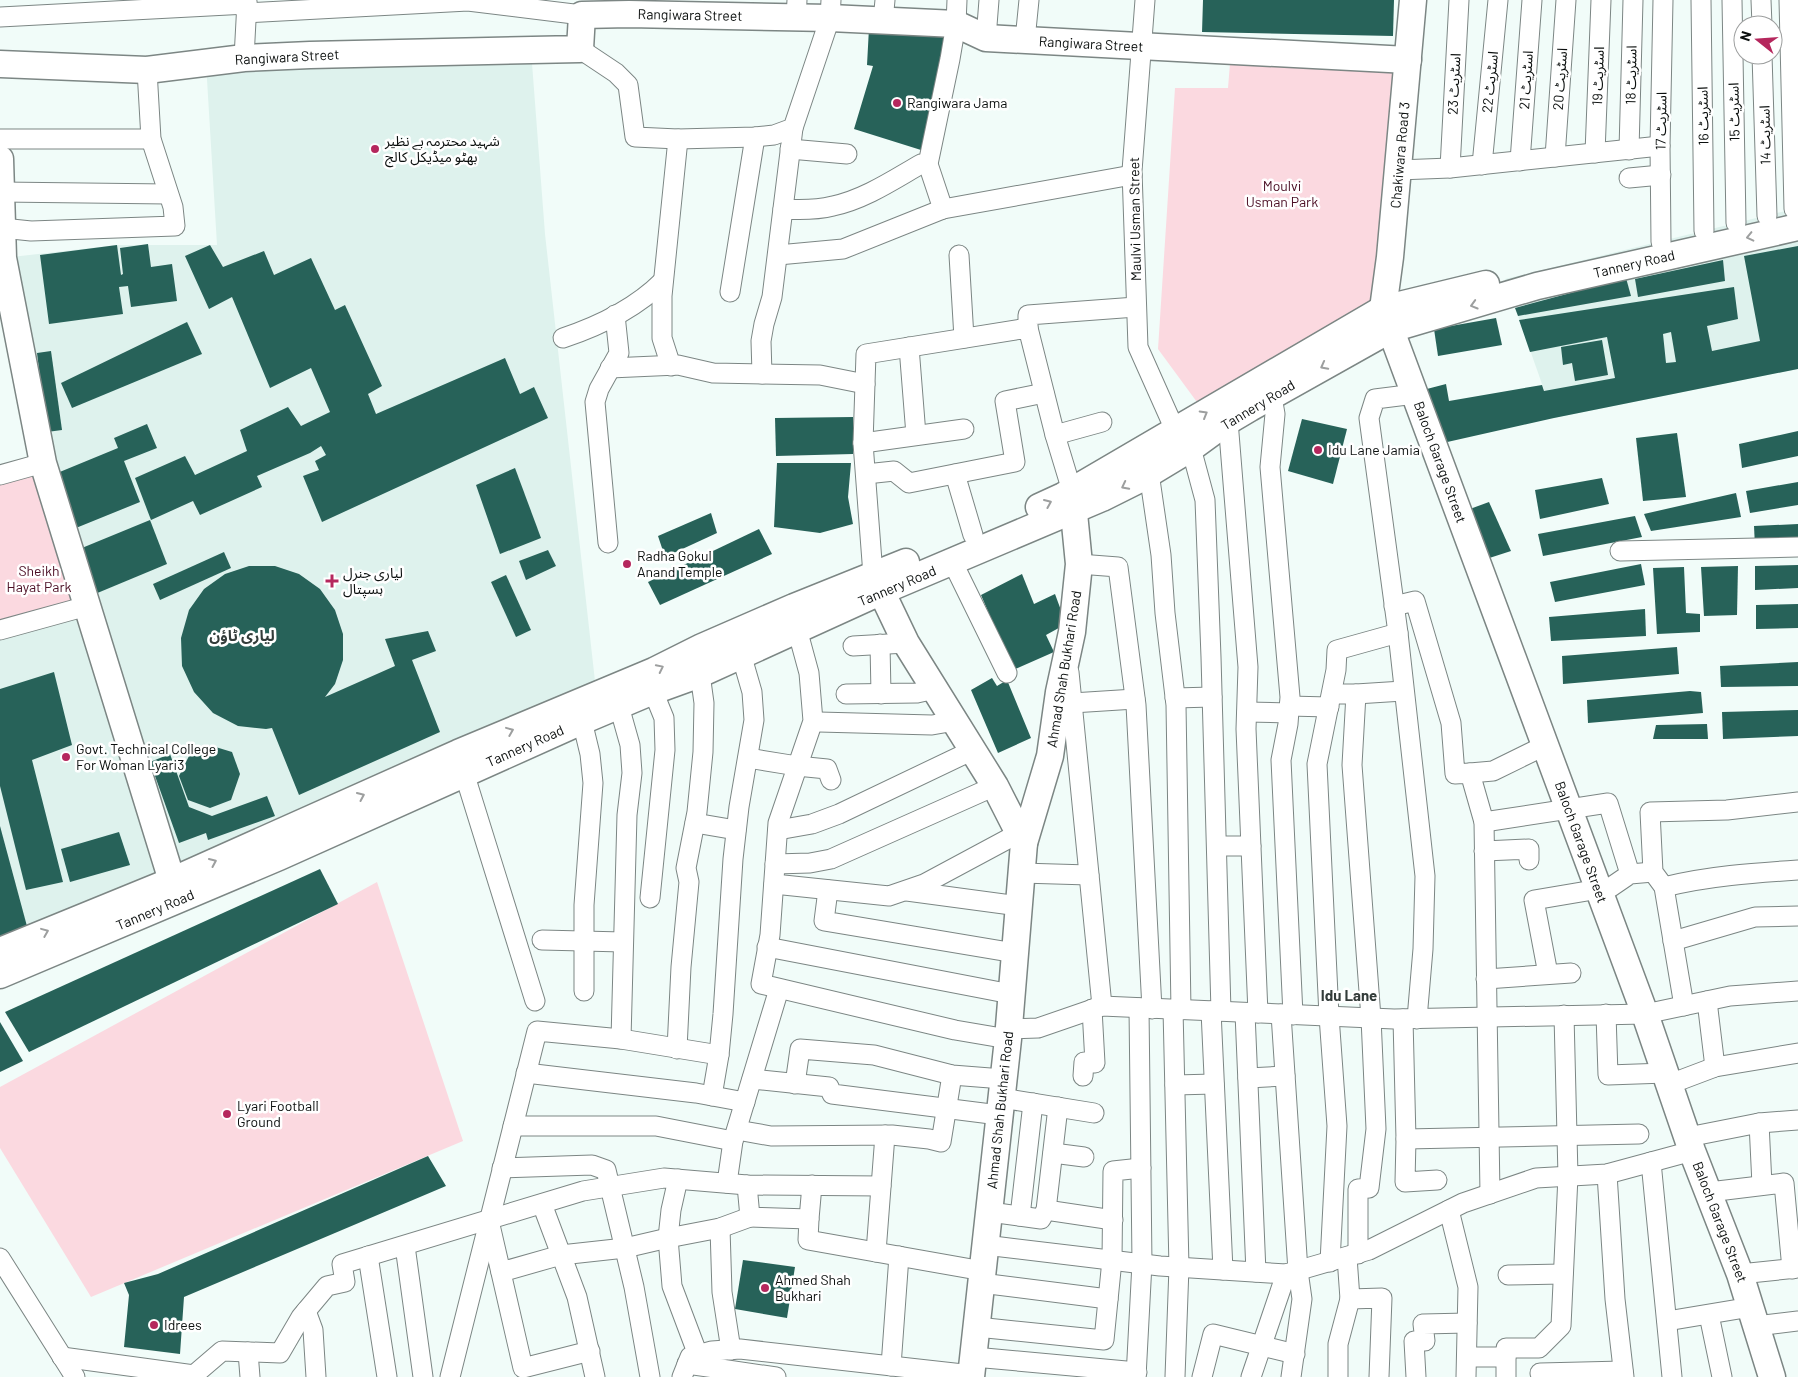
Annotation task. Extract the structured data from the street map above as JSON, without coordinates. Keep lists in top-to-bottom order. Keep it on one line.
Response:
{"streets":{"street":["Rangiwara Street","اسٹریٹ 18","اسٹریٹ 19","اسٹریٹ 20","اسٹریٹ 21","اسٹریٹ 22","اسٹریٹ 23","اسٹریٹ 15","اسٹریٹ 16","اسٹریٹ 17","اسٹریٹ 14","Chakiwara Road 3","Maulvi Usman Street","Tannery Road","Baloch Garage Street","Ahmad Shah Bukhari Road"]},"crossings":[["Rangiwara Street","Chakiwara Road 3"],["Rangiwara Street","Maulvi Usman Street"],["اسٹریٹ 15","Tannery Road"],["اسٹریٹ 16","Tannery Road"],["اسٹریٹ 17","Tannery Road"],["اسٹریٹ 14","Tannery Road"],["Chakiwara Road 3","Tannery Road"],["Chakiwara Road 3","Baloch Garage Street"],["Maulvi Usman Street","Tannery Road"],["Tannery Road","Baloch Garage Street"],["Tannery Road","Ahmad Shah Bukhari Road"]],"districts":["لیاری ٹاؤن","Idu Lane"],"parks":["Moulvi Usman Park","Sheikh Hayat Park"],"places":{"other":["Rangiwara Jama","شہید محترمہ بے نظیر بھٹو میڈیکل کالج","Idu Lane Jamia","Radha Gokul Anand Temple","Govt. Technical College For Woman Lyari3","Lyari Football Ground","Ahmed Shah Bukhari","Idrees"],"health":["لیاری جنرل ہسپتال"]},"north":"left"}
